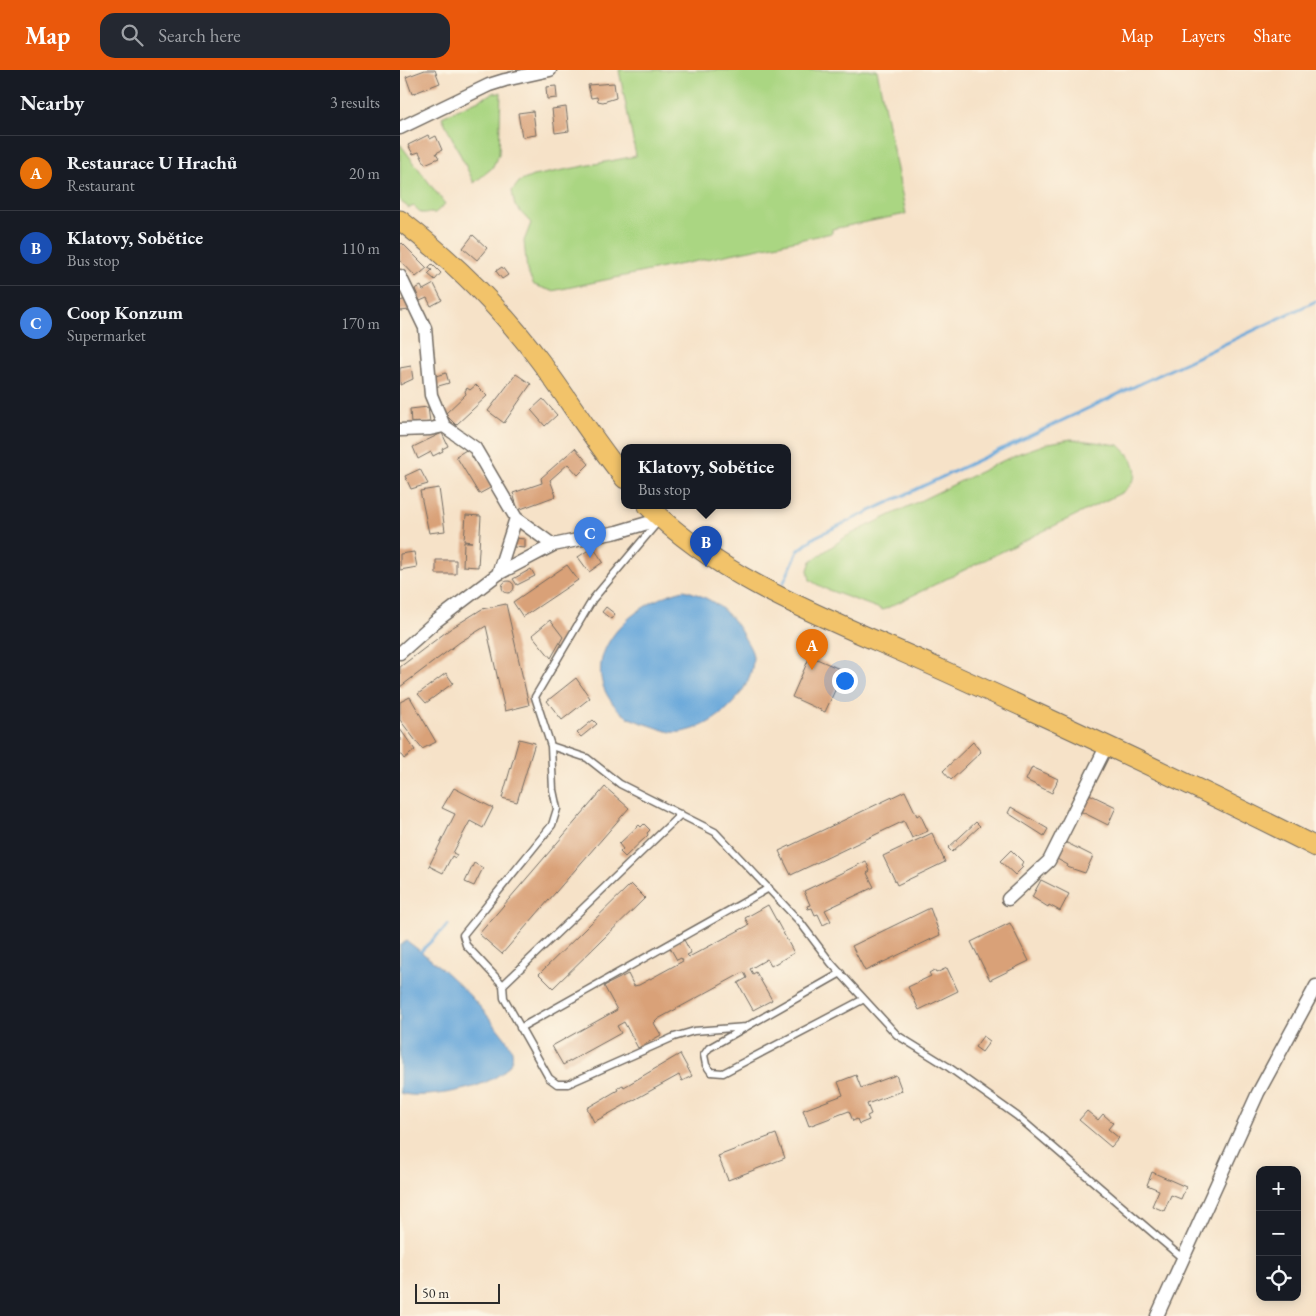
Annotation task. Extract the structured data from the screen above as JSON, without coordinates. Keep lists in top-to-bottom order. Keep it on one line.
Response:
{"scale_bar":"50 m","page":{"header":"Map","search":"Search here","nav":["Map","Layers","Share"],"heading":["Nearby","3 results"],"list":[{"mark":"A","name":"Restaurace U Hrachů","note":"Restaurant","value":"20 m"},{"mark":"B","name":"Klatovy, Sobětice","note":"Bus stop","value":"110 m"},{"mark":"C","name":"Coop Konzum","note":"Supermarket","value":"170 m"}],"popup":["Klatovy, Sobětice","Bus stop"],"pins":["C","B","A"],"map_buttons":["+","−"],"scale":"50 m"}}
